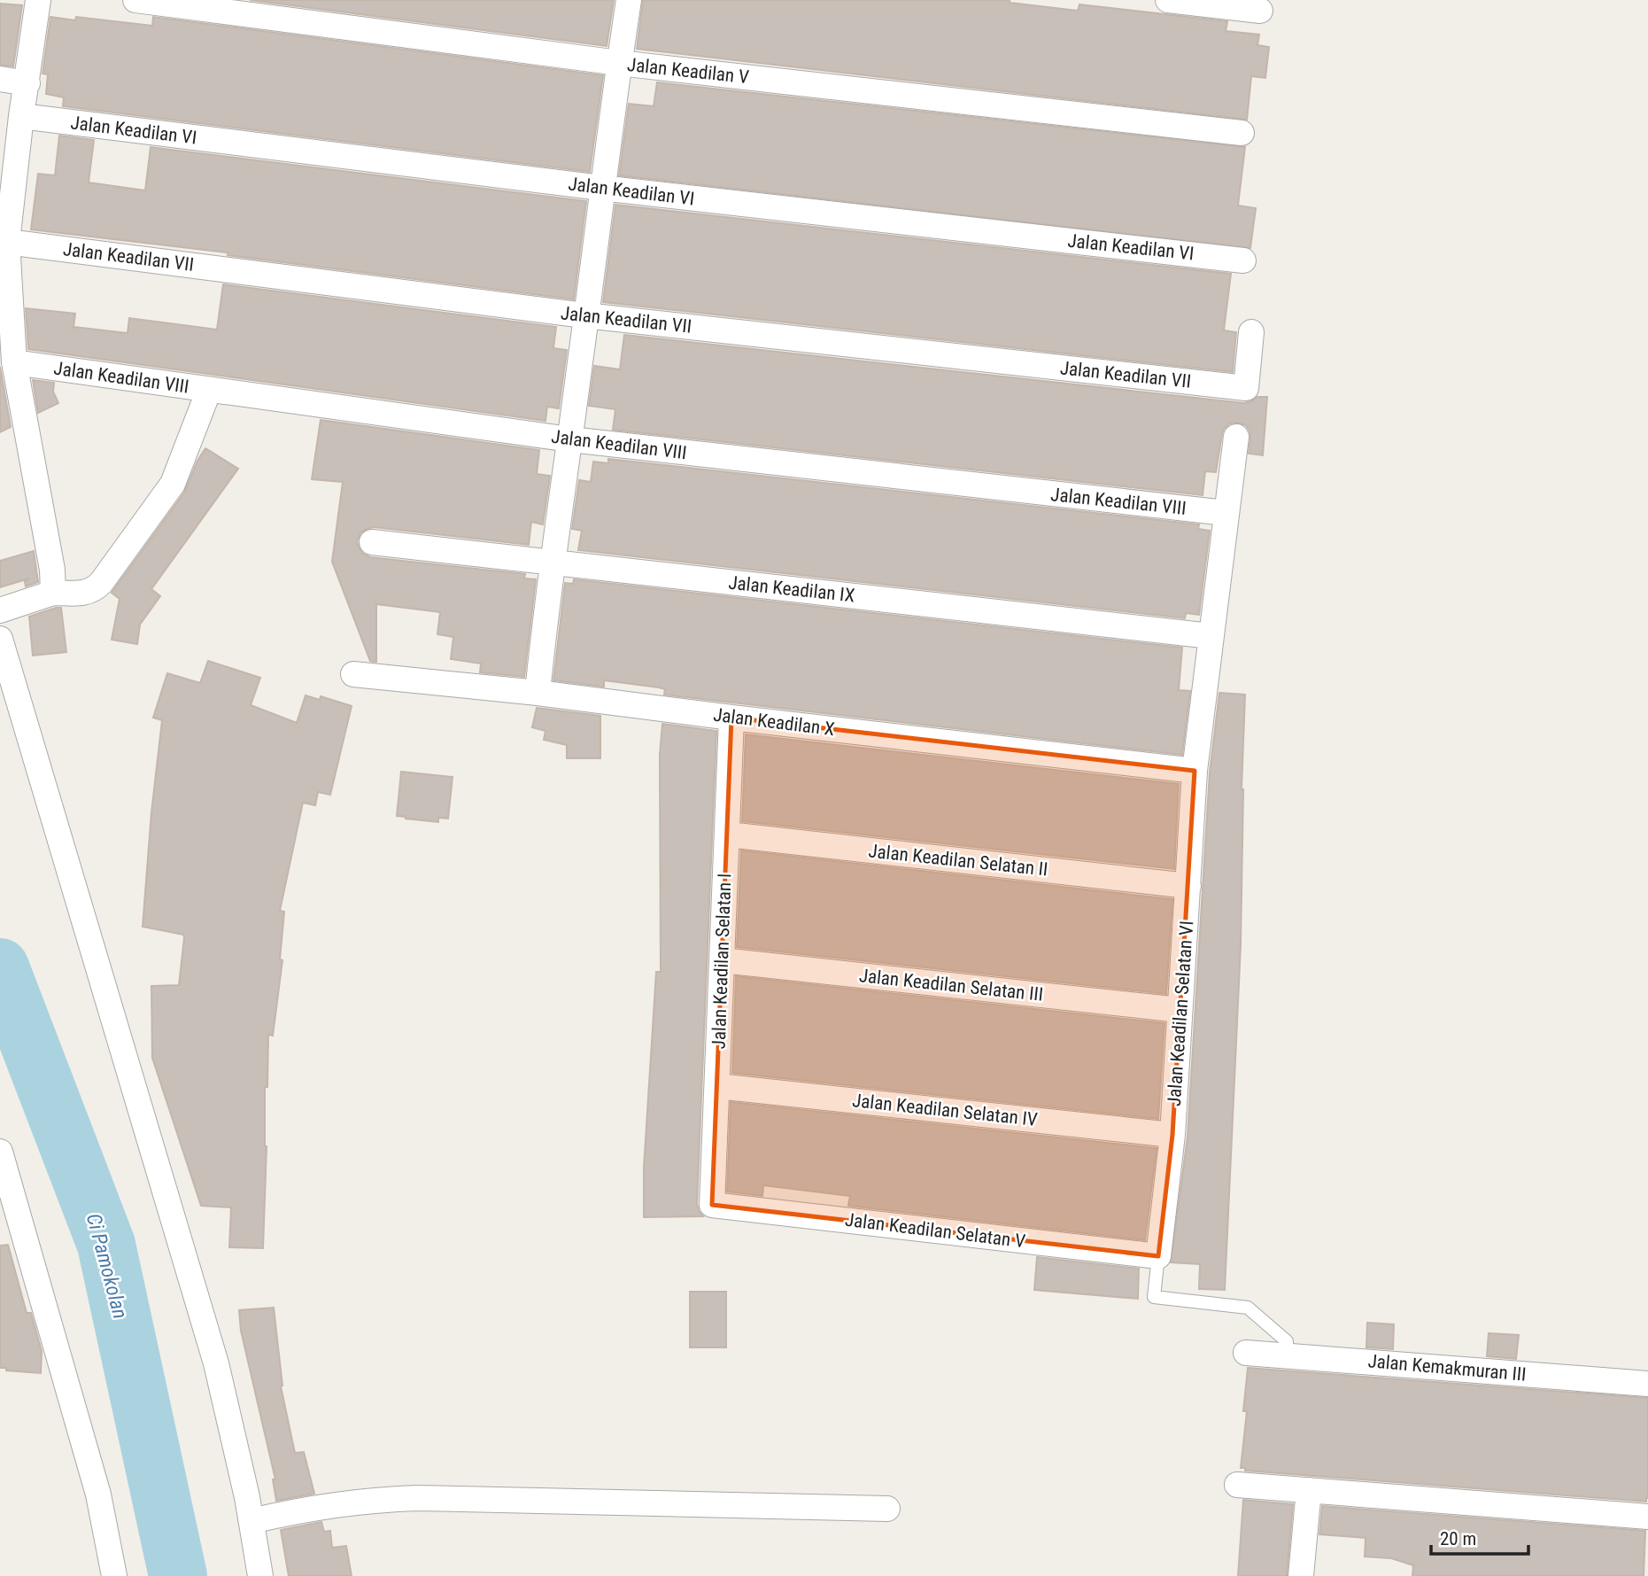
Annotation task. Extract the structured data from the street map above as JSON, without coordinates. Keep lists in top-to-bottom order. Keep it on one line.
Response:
{"streets":{"street":["Jalan Keadilan V","Jalan Keadilan VI","Jalan Keadilan VII","Jalan Keadilan VIII","Jalan Keadilan IX","Jalan Keadilan X","Jalan Keadilan Selatan II","Jalan Keadilan Selatan I","Jalan Keadilan Selatan III","Jalan Keadilan Selatan VI","Jalan Keadilan Selatan IV","Jalan Keadilan Selatan V","Jalan Kemakmuran III"]},"crossings":[["Jalan Keadilan VIII","Jalan Keadilan Selatan VI"],["Jalan Keadilan IX","Jalan Keadilan Selatan VI"],["Jalan Keadilan X","Jalan Keadilan Selatan I"],["Jalan Keadilan X","Jalan Keadilan Selatan VI"],["Jalan Keadilan Selatan II","Jalan Keadilan Selatan I"],["Jalan Keadilan Selatan II","Jalan Keadilan Selatan VI"],["Jalan Keadilan Selatan I","Jalan Keadilan Selatan III"],["Jalan Keadilan Selatan I","Jalan Keadilan Selatan IV"],["Jalan Keadilan Selatan I","Jalan Keadilan Selatan V"],["Jalan Keadilan Selatan III","Jalan Keadilan Selatan VI"],["Jalan Keadilan Selatan VI","Jalan Keadilan Selatan IV"],["Jalan Keadilan Selatan VI","Jalan Keadilan Selatan V"]],"water":["Ci Pamokolan"],"scale_bar":"20 m"}
